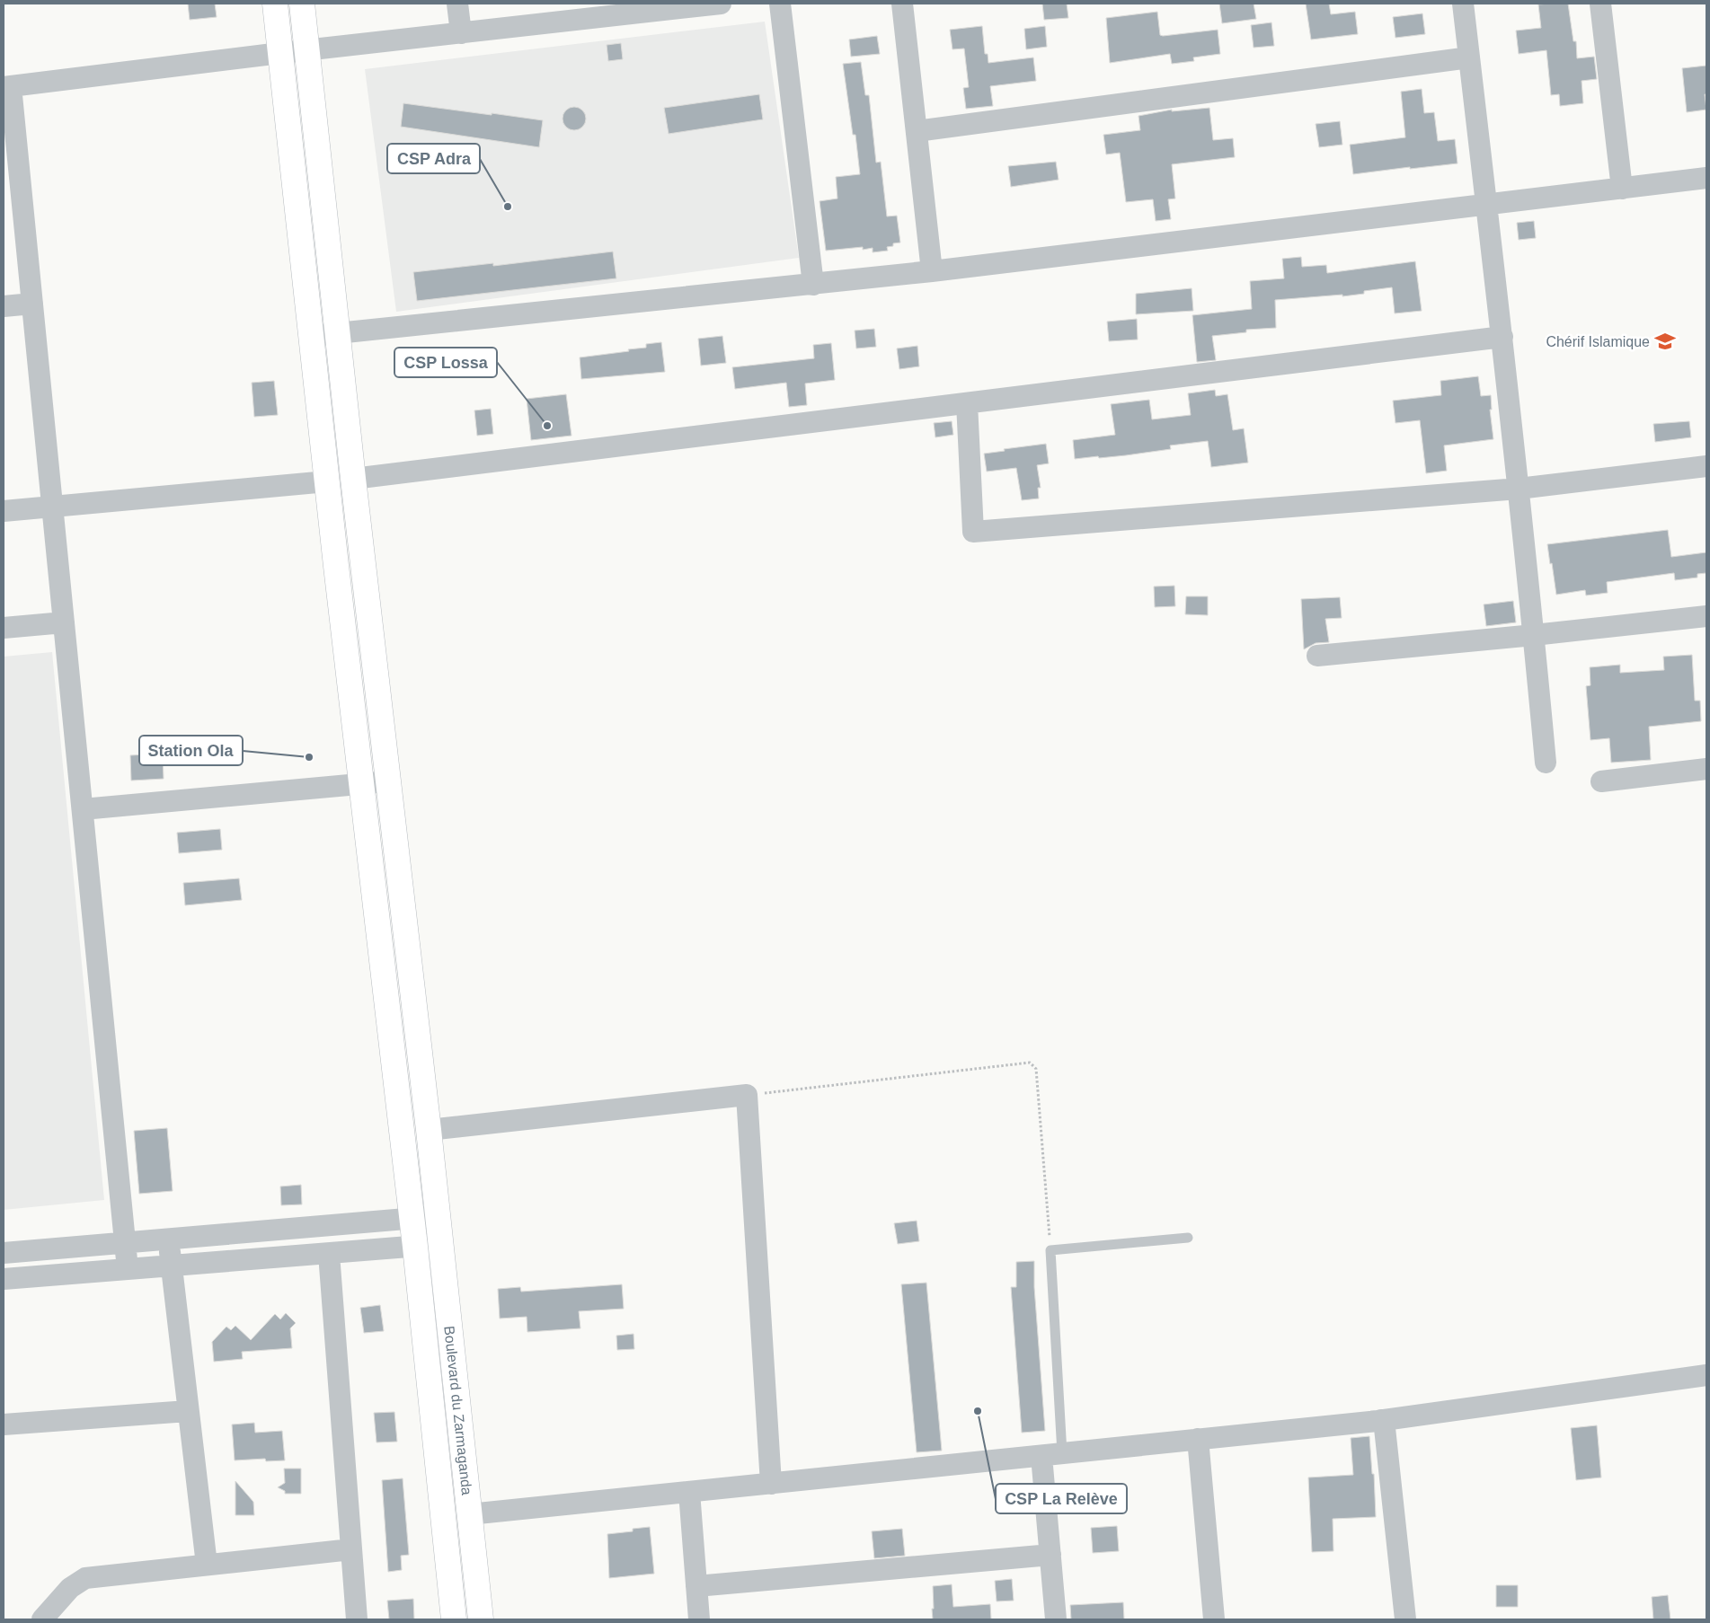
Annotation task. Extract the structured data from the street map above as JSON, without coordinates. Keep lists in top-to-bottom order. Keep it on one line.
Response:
{"streets":{"main road":["Boulevard du Zarmaganda"]},"places":{"other":["CSP Adra","CSP Lossa","Station Ola","CSP La Relève"],"school or university":["Chérif Islamique"]}}
